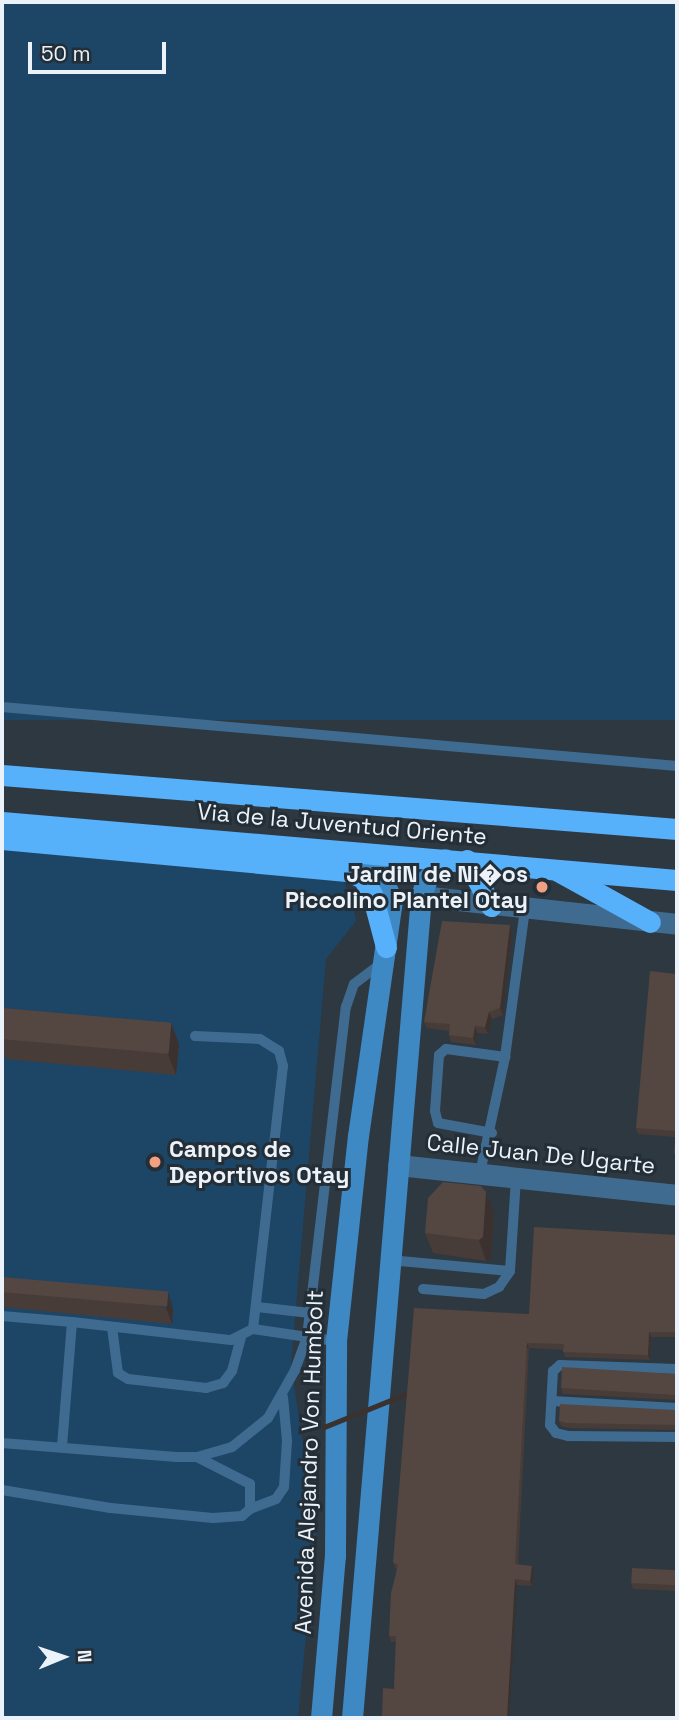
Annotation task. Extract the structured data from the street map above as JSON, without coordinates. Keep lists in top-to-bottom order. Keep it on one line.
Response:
{"streets":{"highway":["Via de la Juventud Oriente"],"main road":["Avenida Alejandro Von Humbolt"],"street":["Calle Juan De Ugarte"]},"crossings":[["Via de la Juventud Oriente","Avenida Alejandro Von Humbolt"]],"places":["JardiN de Ni�os Piccolino Plantel Otay","Campos de Deportivos Otay"],"scale_bar":"50 m","north":"right"}
